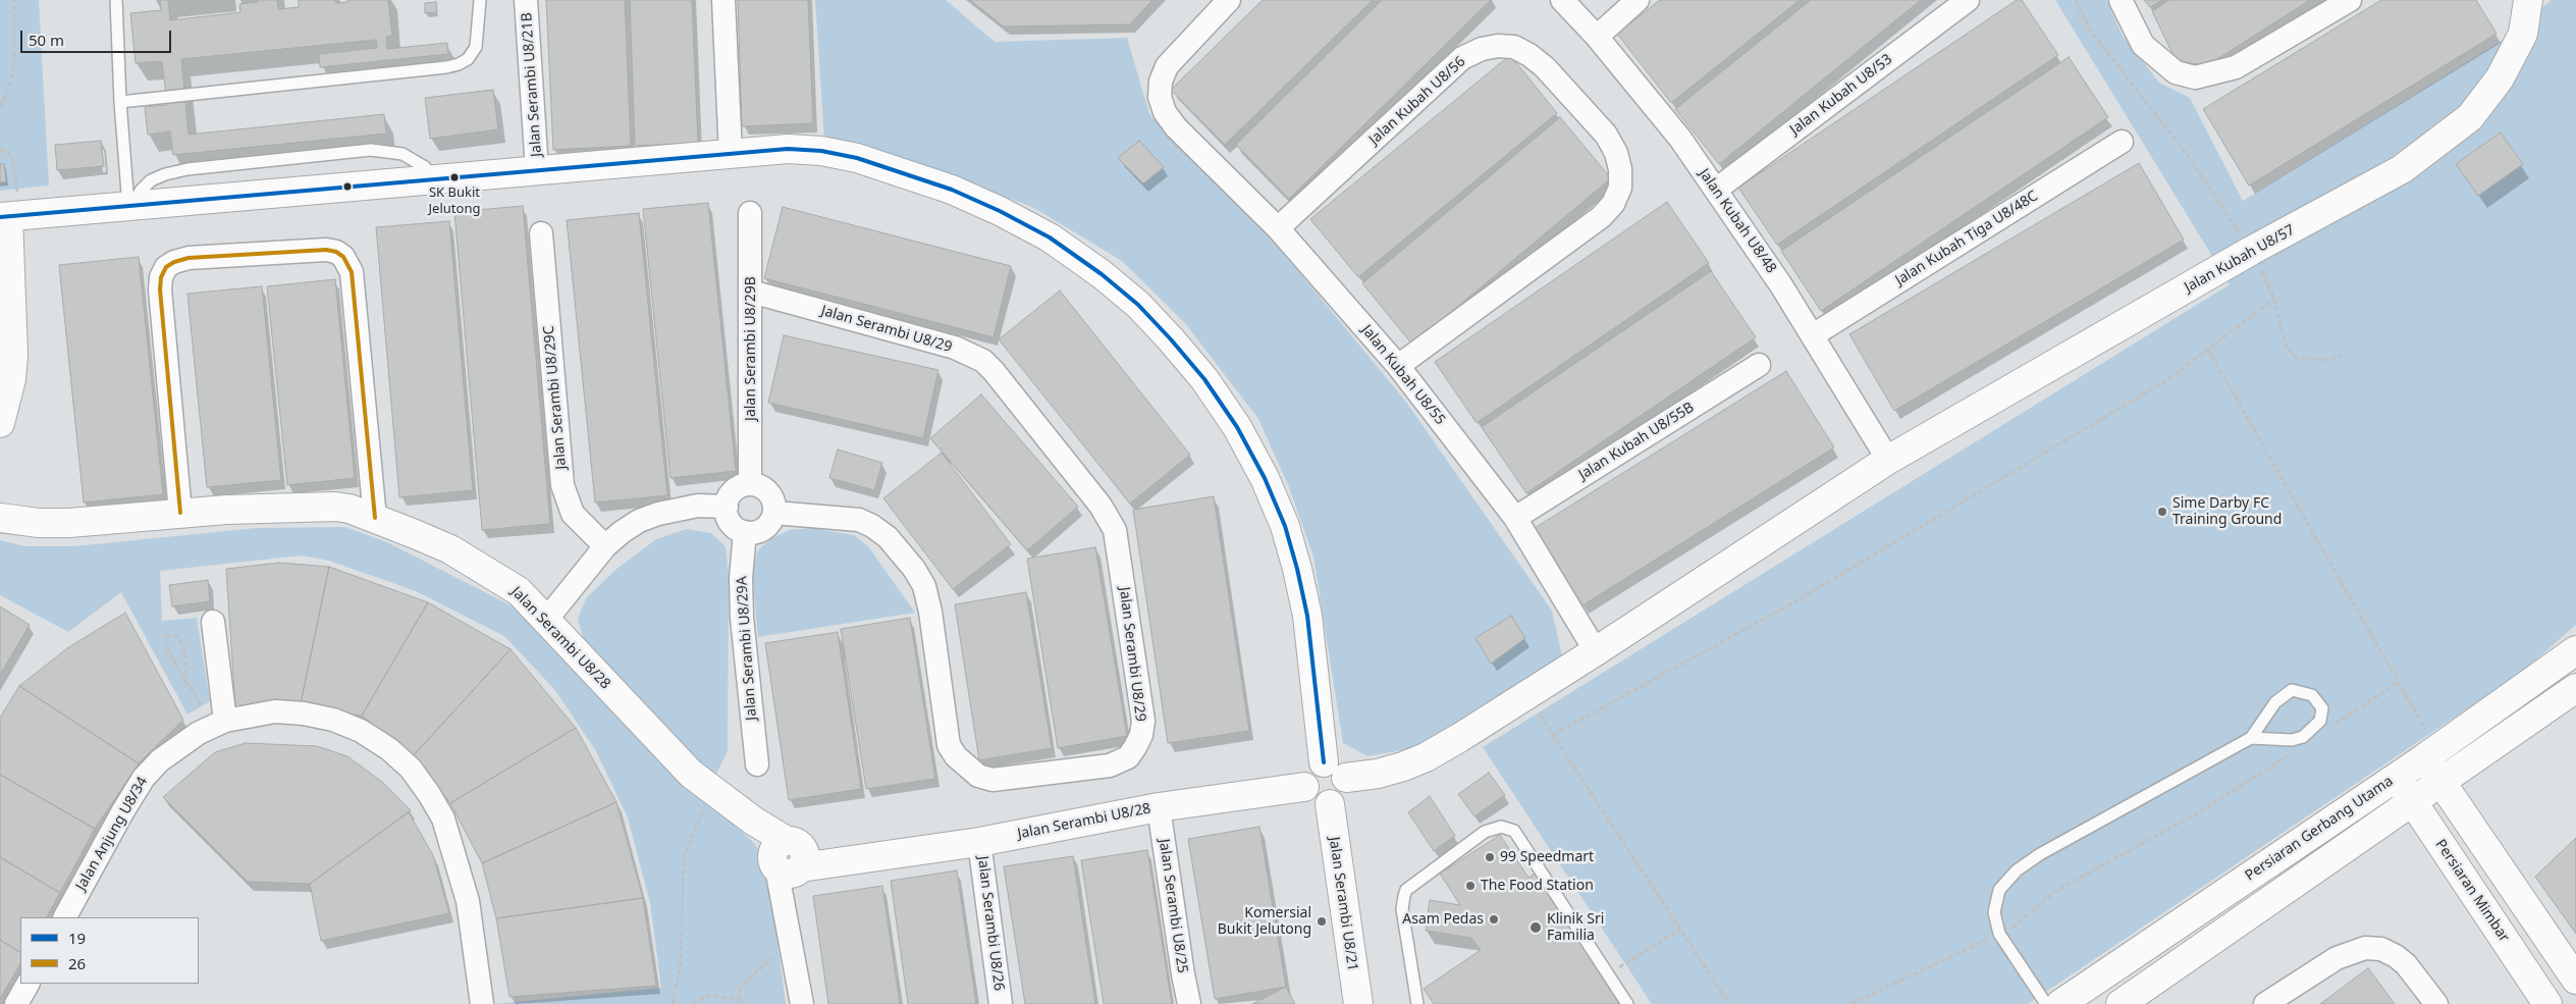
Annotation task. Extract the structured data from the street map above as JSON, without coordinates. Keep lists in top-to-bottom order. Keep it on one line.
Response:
{"streets":{"street":["Jalan Serambi U8/21B","Jalan Kubah U8/53","Jalan Kubah U8/56","Jalan Kubah U8/48","Jalan Kubah Tiga U8/48C","Jalan Kubah U8/57","Jalan Serambi U8/29","Jalan Serambi U8/29B","Jalan Kubah U8/55","Jalan Serambi U8/29C","Jalan Kubah U8/55B","Jalan Serambi U8/28","Jalan Serambi U8/29A","Persiaran Gerbang Utama","Jalan Anjung U8/34","Persiaran Mimbar","Jalan Serambi U8/21","Jalan Serambi U8/25","Jalan Serambi U8/26"]},"crossings":[["Jalan Kubah U8/53","Jalan Kubah U8/48"],["Jalan Kubah U8/56","Jalan Kubah U8/55"],["Jalan Kubah U8/48","Jalan Kubah Tiga U8/48C"],["Jalan Kubah U8/48","Jalan Kubah U8/57"],["Jalan Kubah U8/57","Jalan Kubah U8/55"],["Jalan Kubah U8/57","Jalan Serambi U8/28"],["Jalan Kubah U8/57","Jalan Serambi U8/21"],["Jalan Serambi U8/29","Jalan Serambi U8/29B"],["Jalan Serambi U8/29","Jalan Serambi U8/29A"],["Jalan Serambi U8/29B","Jalan Serambi U8/29A"],["Jalan Kubah U8/55","Jalan Kubah U8/55B"],["Jalan Serambi U8/28","Jalan Serambi U8/21"],["Jalan Serambi U8/28","Jalan Serambi U8/25"],["Jalan Serambi U8/28","Jalan Serambi U8/26"],["Persiaran Gerbang Utama","Persiaran Mimbar"]],"places":["SK Bukit Jelutong","Sime Darby FC Training Ground","99 Speedmart","The Food Station","Asam Pedas","Komersial Bukit Jelutong","Klinik Sri Familia"],"lines":["transit line 19","transit line 26"],"legend":["19","26"],"scale_bar":"50 m"}
